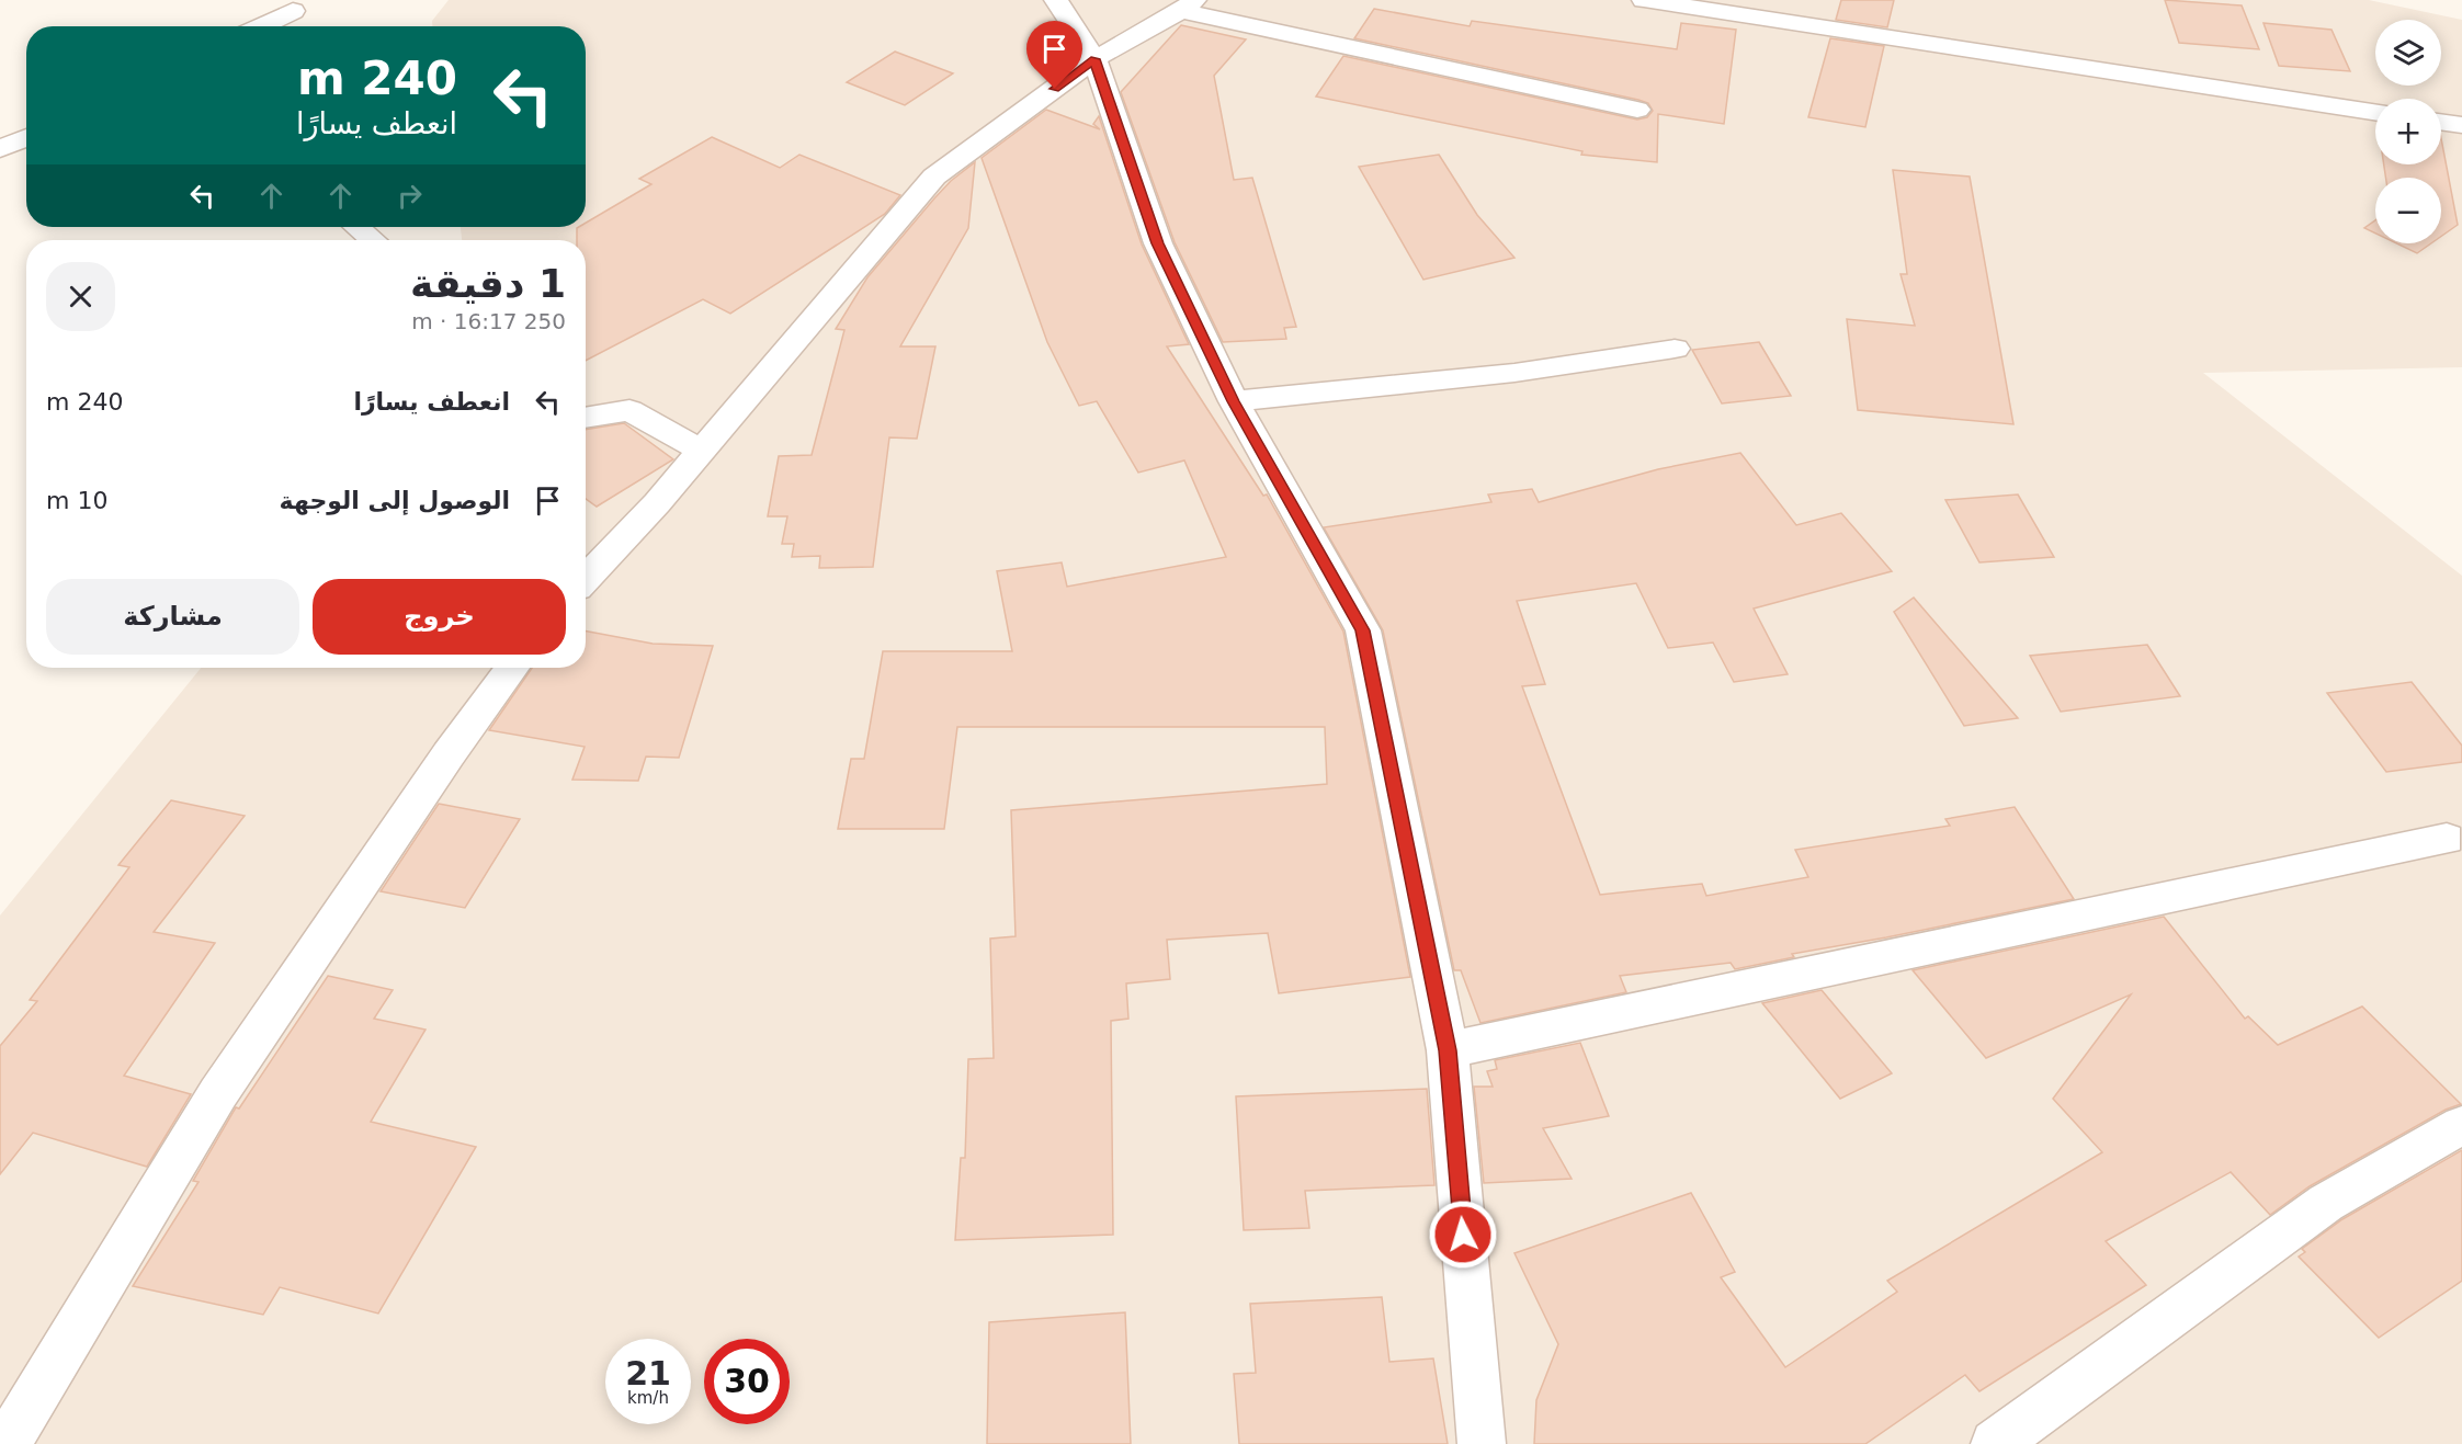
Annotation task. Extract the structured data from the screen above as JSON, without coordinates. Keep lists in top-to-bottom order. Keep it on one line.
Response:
{"page":{"map_buttons":["+","−"],"turn":["240 m","انعطف يسارًا"],"heading":["1 دقيقة","250 m · 16:17"],"list":[{"name":"انعطف يسارًا","value":"240 m"},{"name":"الوصول إلى الوجهة","value":"10 m"}],"buttons":["خروج","مشاركة"],"speed":"21 km/h","limit":"30"}}
